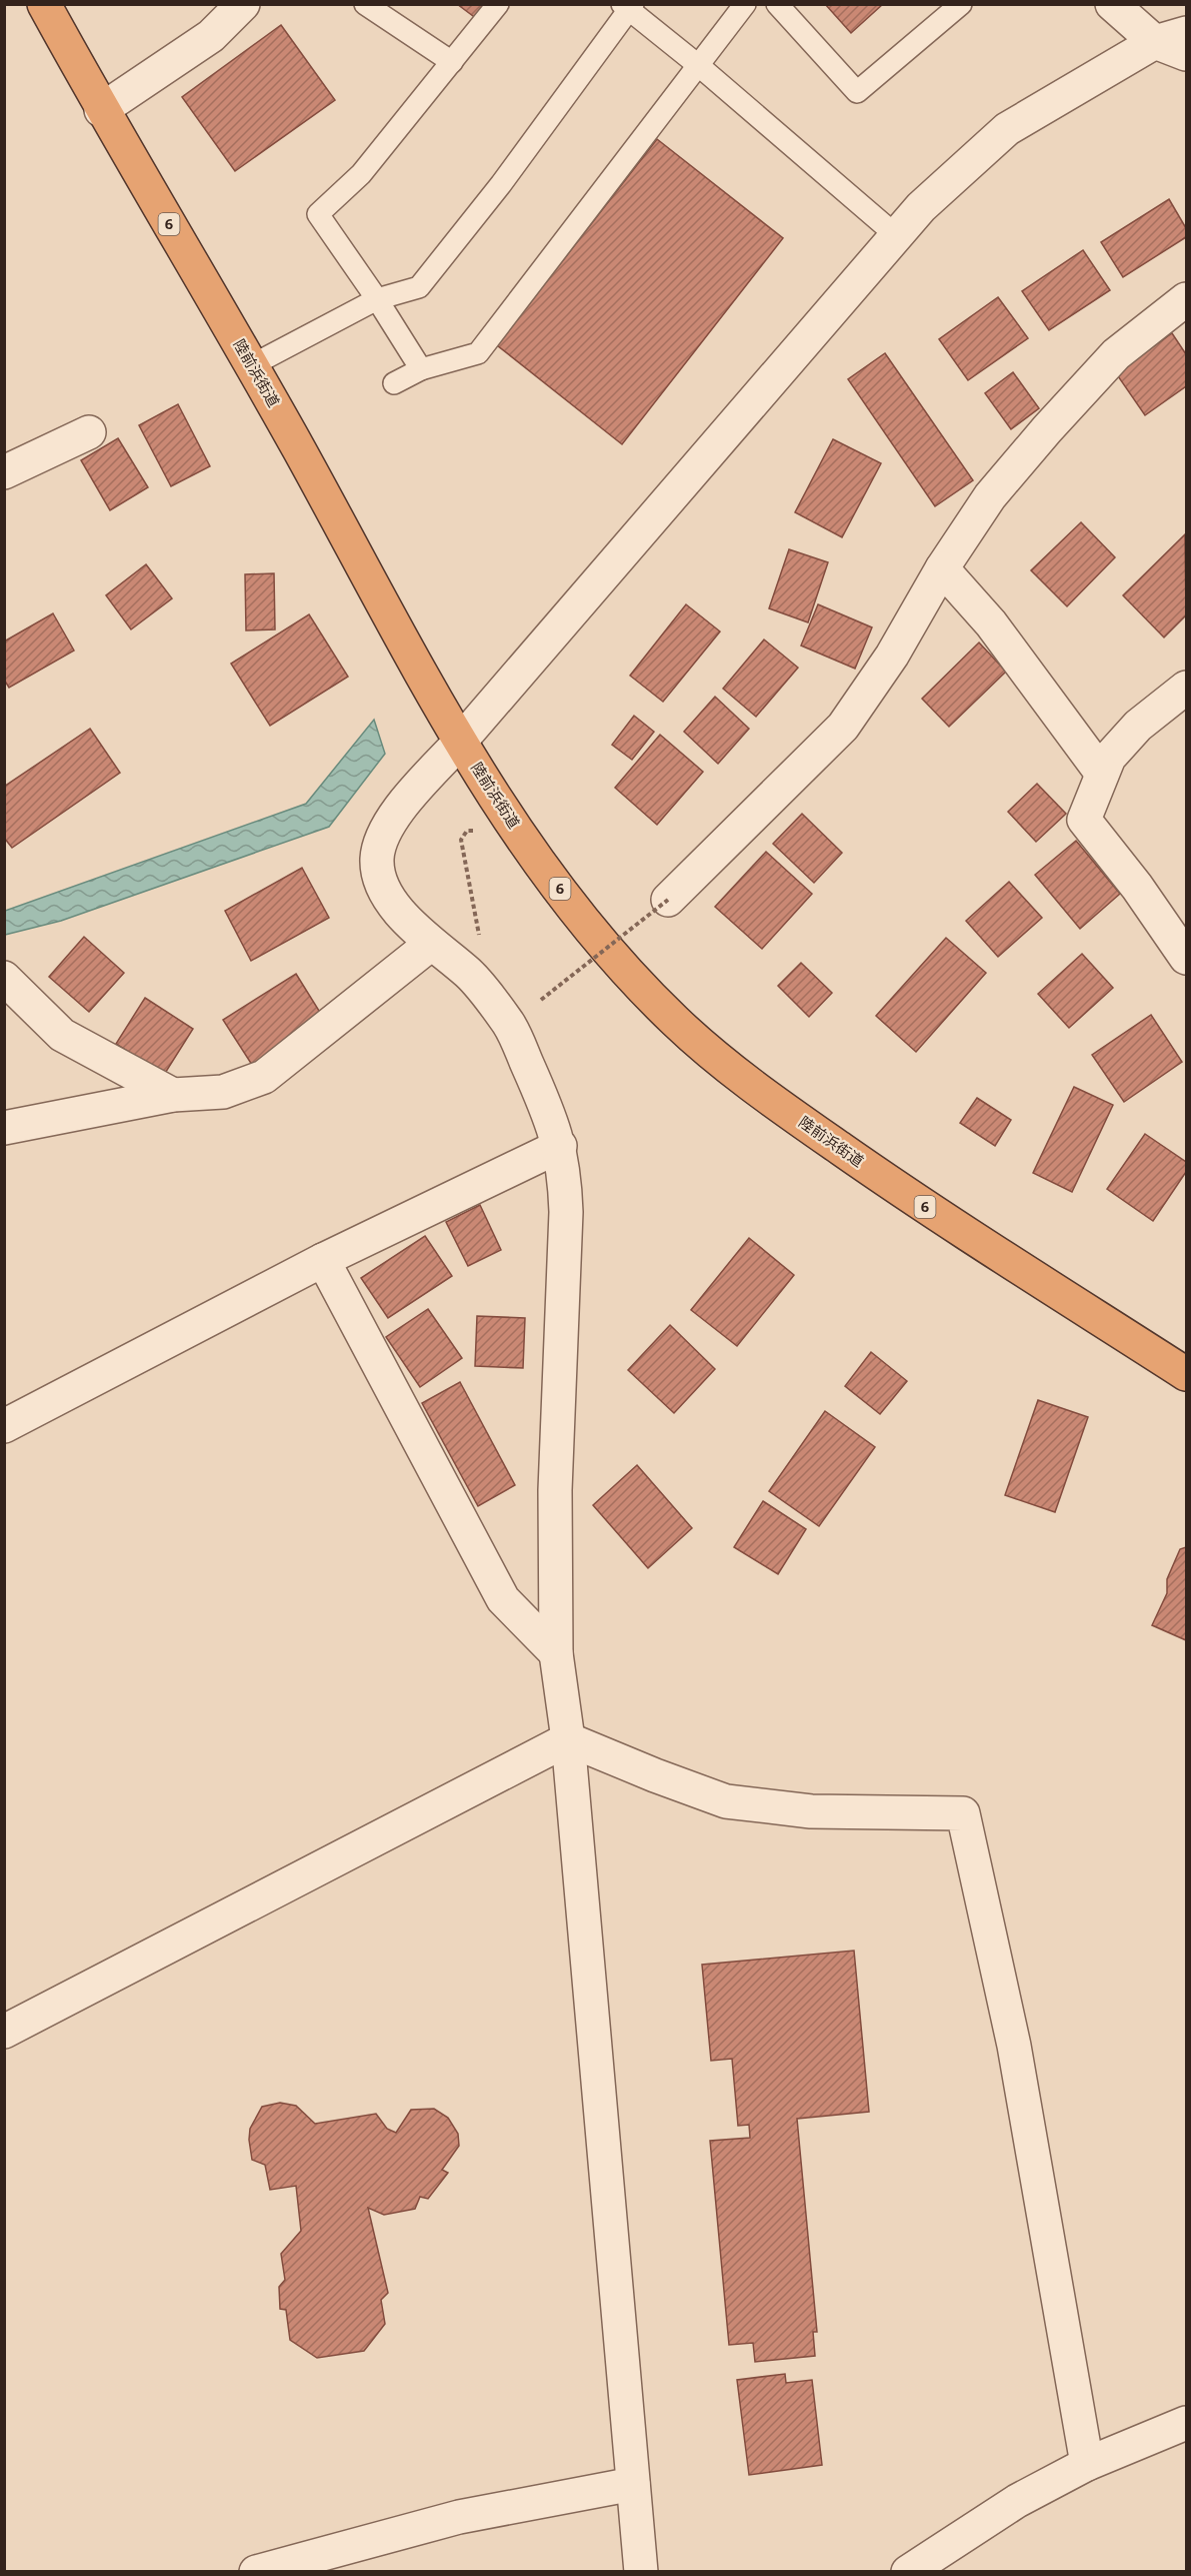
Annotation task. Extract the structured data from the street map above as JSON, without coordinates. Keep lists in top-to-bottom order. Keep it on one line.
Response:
{"streets":{"highway":["6","陸前浜街道"]}}
